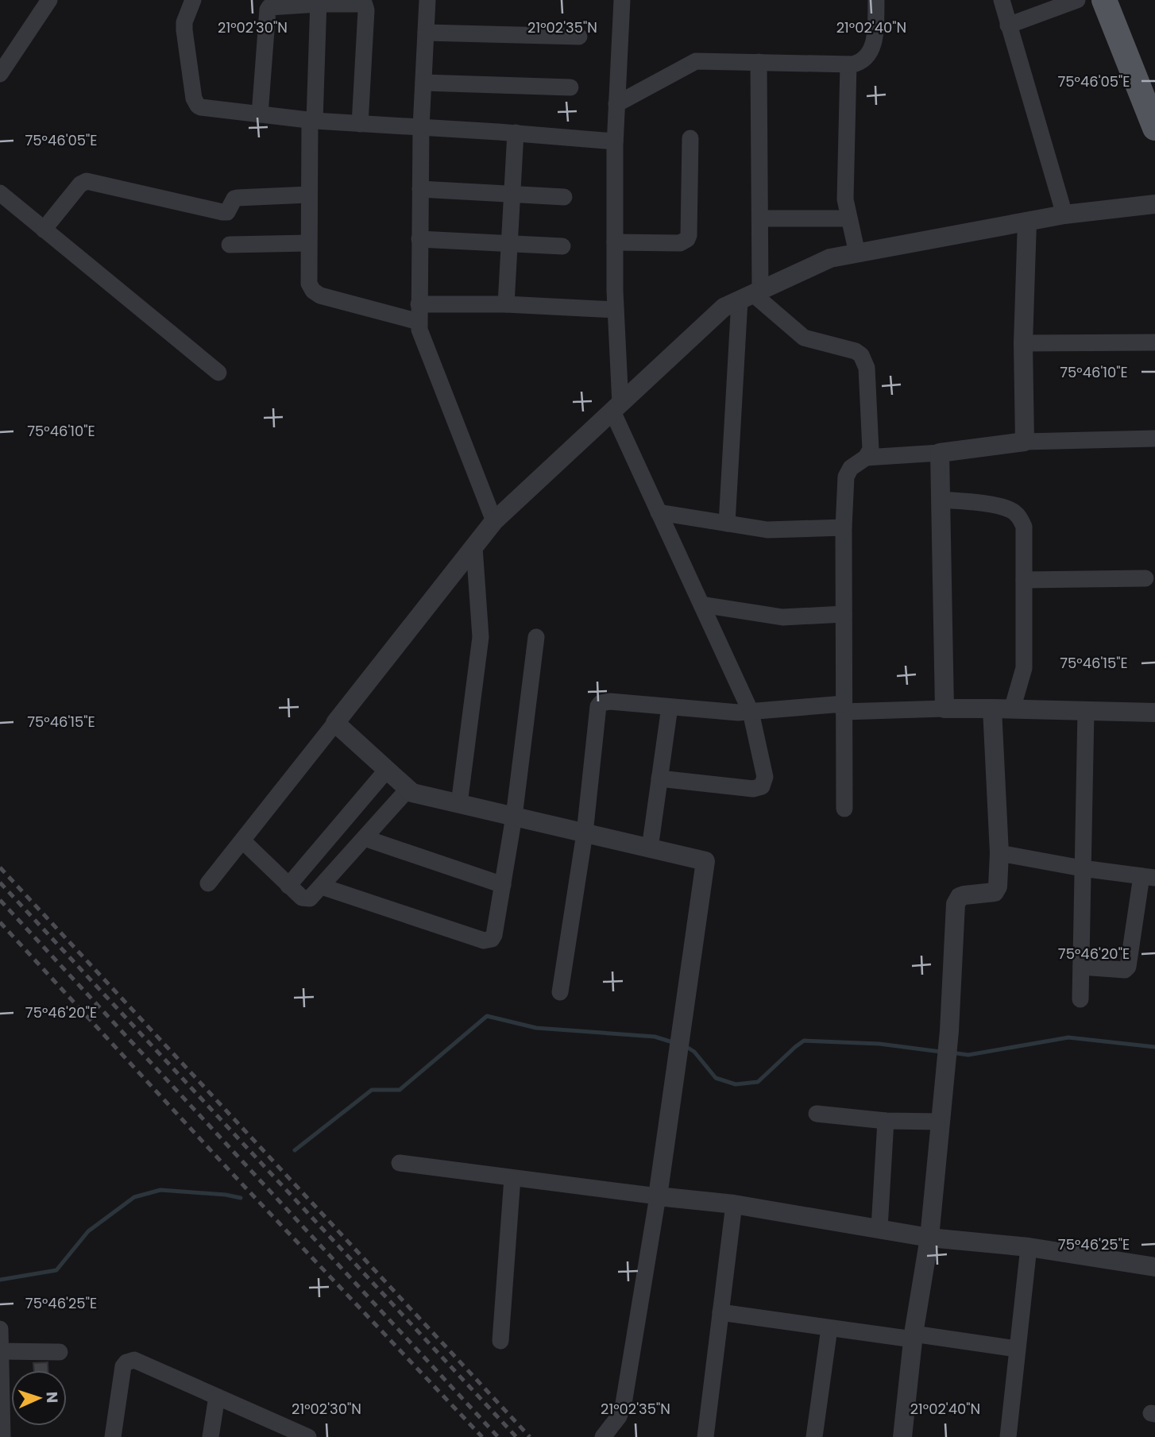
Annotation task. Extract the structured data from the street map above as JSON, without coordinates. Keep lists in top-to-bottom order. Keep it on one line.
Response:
{"north":"right","coordinates":["21°02'30\"N","21°02'35\"N","21°02'40\"N","75°46'05\"E","75°46'10\"E","75°46'15\"E","75°46'20\"E","75°46'25\"E"]}
